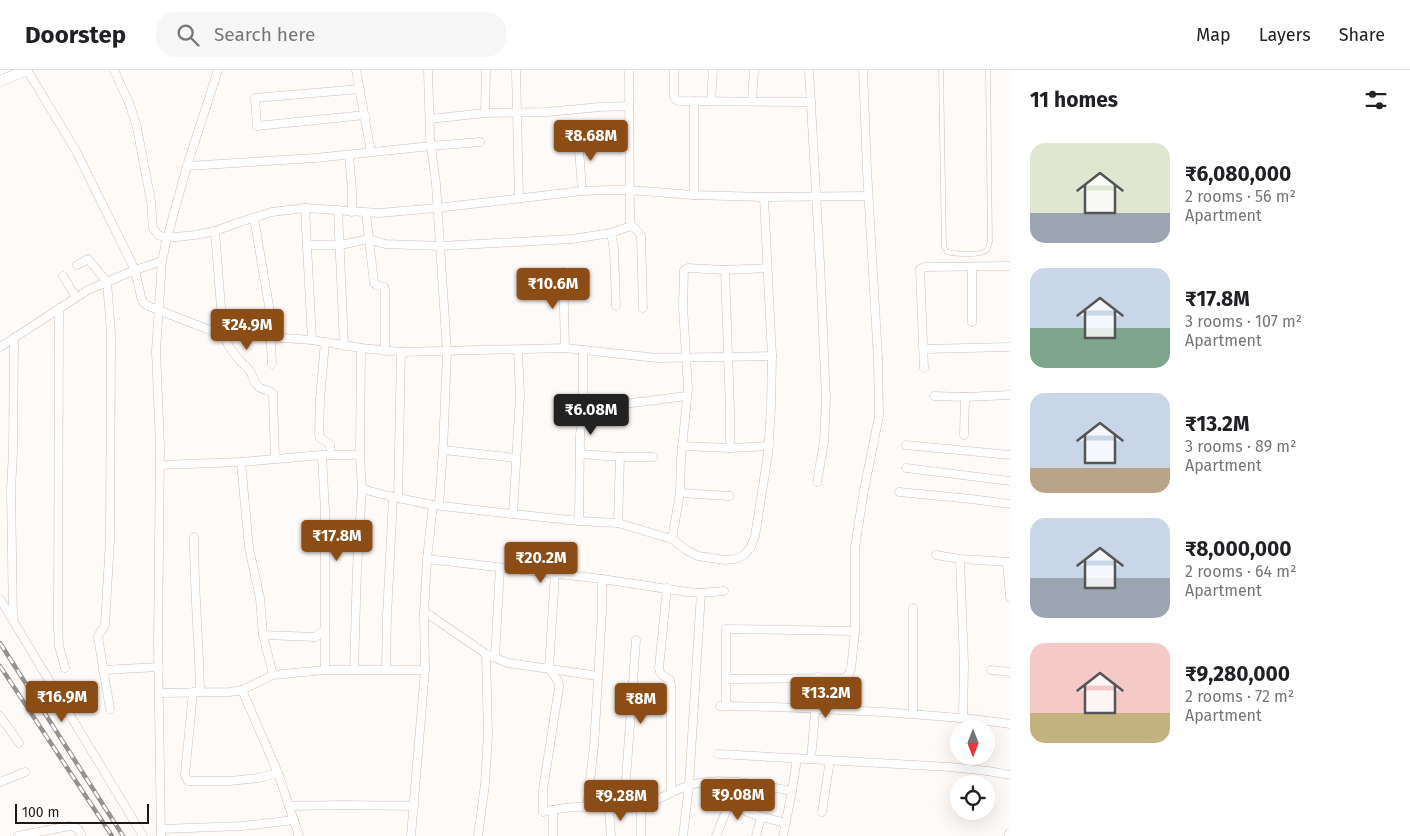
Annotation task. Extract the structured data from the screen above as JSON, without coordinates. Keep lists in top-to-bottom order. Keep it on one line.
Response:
{"scale_bar":"100 m","north":"bottom","page":{"header":"Doorstep","search":"Search here","nav":["Map","Layers","Share"],"heading":"11 homes","price":["₹8.68M","₹10.6M","₹24.9M","₹6.08M","₹17.8M","₹20.2M","₹13.2M","₹16.9M","₹8M","₹9.08M","₹9.28M"],"list":[{"name":"₹6,080,000","note":"2 rooms · 56 m² · Apartment"},{"name":"₹17.8M","note":"3 rooms · 107 m² · Apartment"},{"name":"₹13.2M","note":"3 rooms · 89 m² · Apartment"},{"name":"₹8,000,000","note":"2 rooms · 64 m² · Apartment"},{"name":"₹9,280,000","note":"2 rooms · 72 m² · Apartment"}],"scale":"100 m"}}
